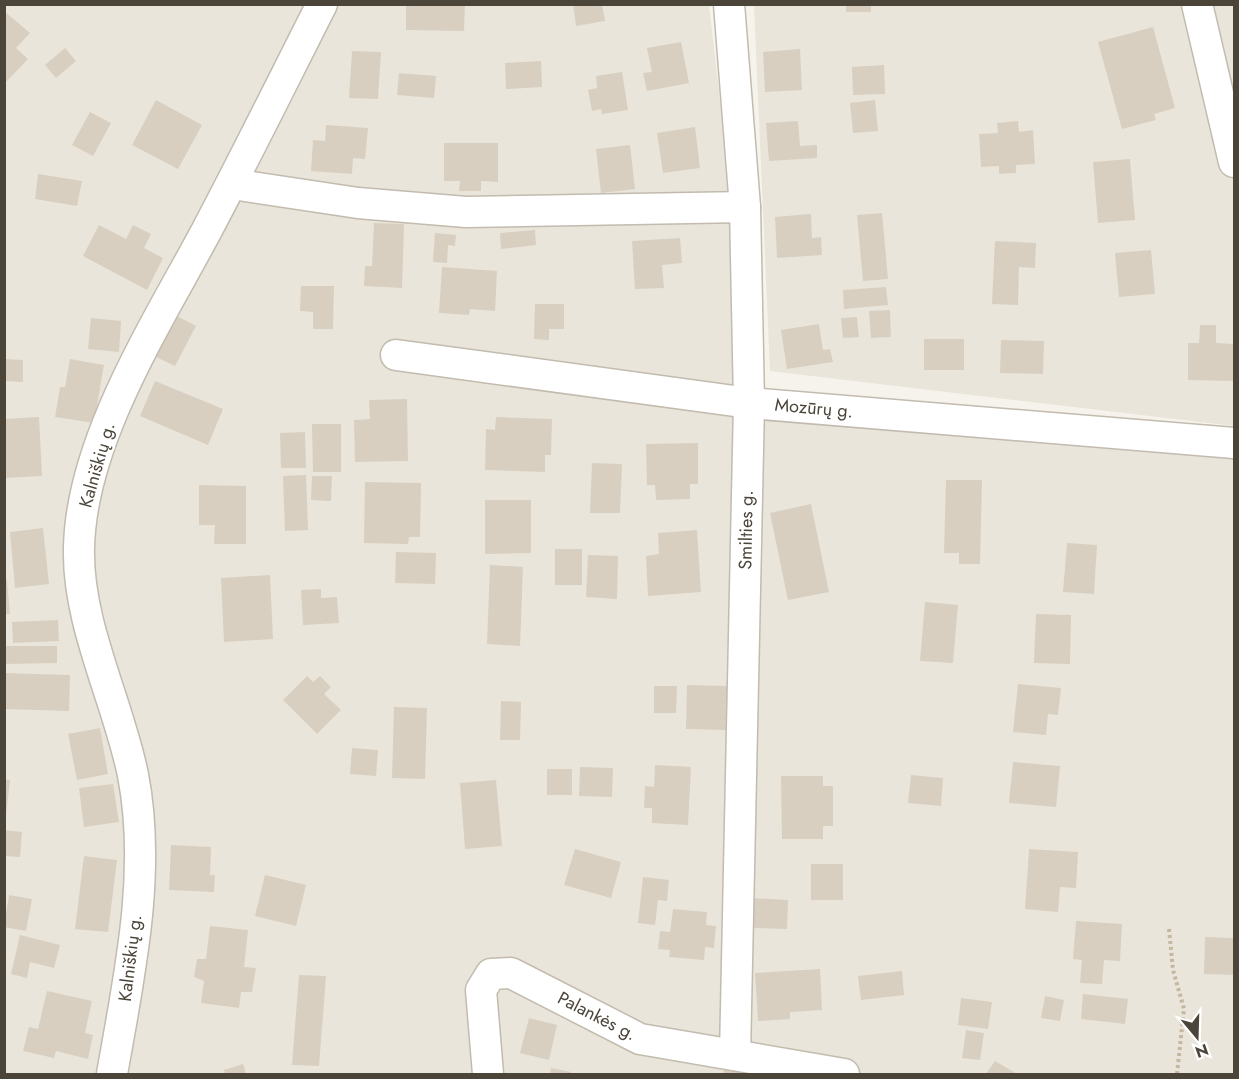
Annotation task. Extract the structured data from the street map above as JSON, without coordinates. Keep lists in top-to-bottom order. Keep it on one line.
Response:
{"streets":{"street":["Mozūrų g.","Kalniškių g.","Smilties g.","Palankės g."]},"crossings":[["Mozūrų g.","Smilties g."],["Smilties g.","Palankės g."]],"north":"bottom"}
